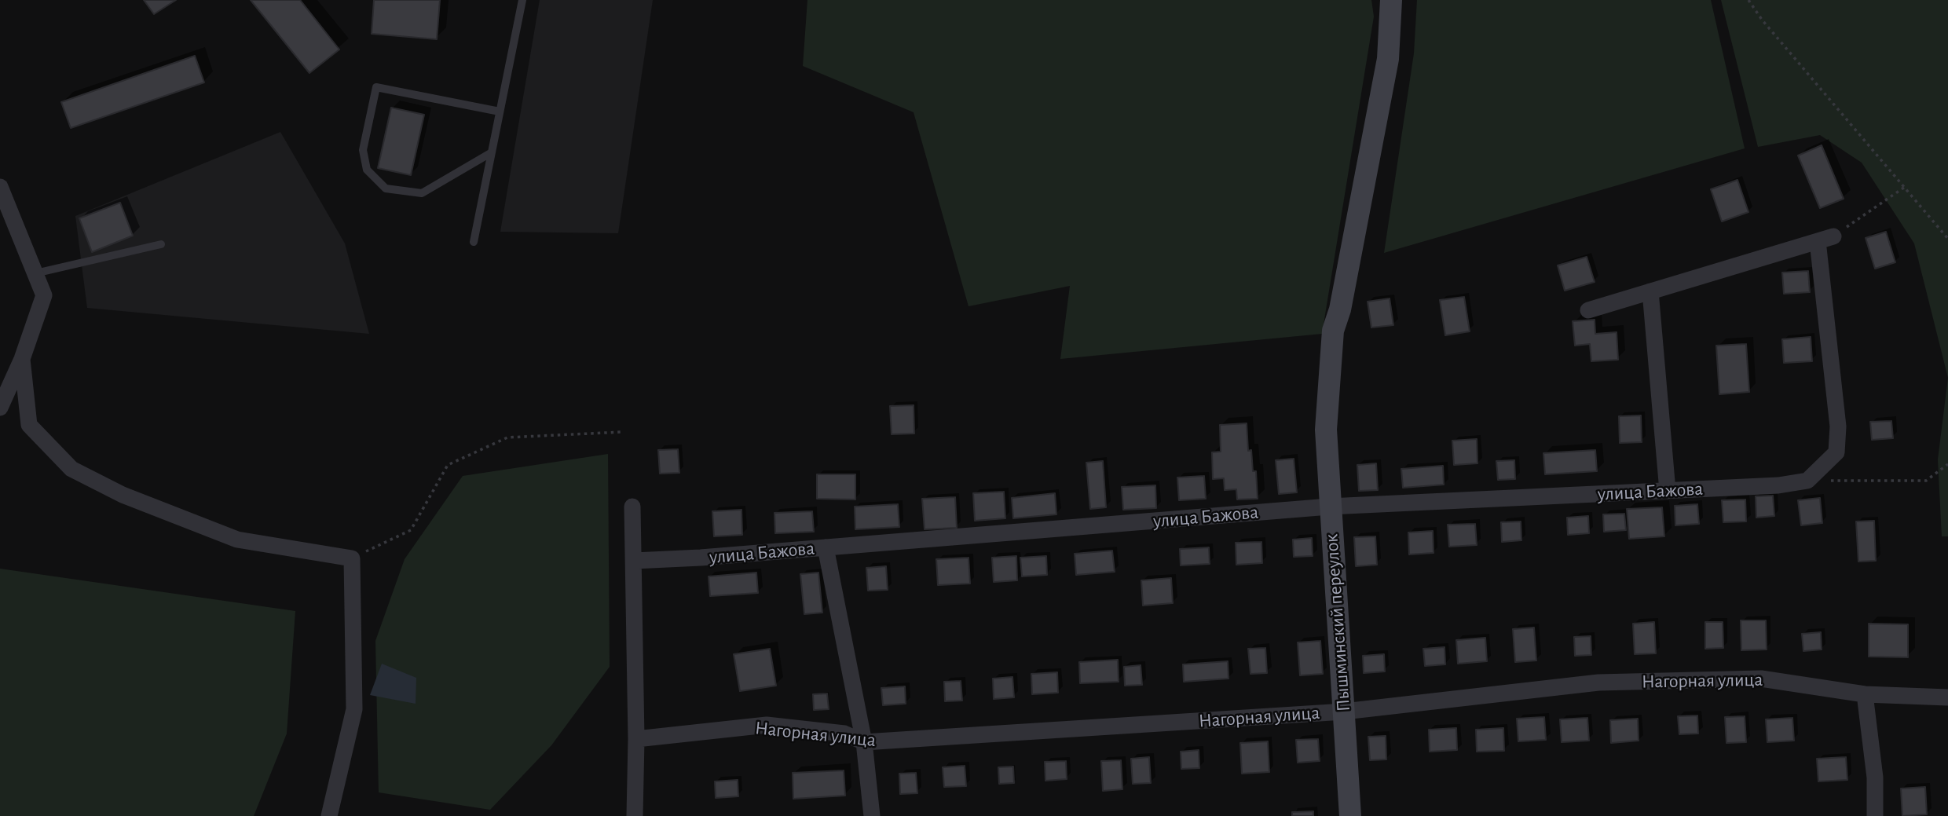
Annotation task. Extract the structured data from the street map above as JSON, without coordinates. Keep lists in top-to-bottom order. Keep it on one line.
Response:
{"streets":{"street":["улица Бажова","Пышминский переулок","Нагорная улица"]},"crossings":[["улица Бажова","Пышминский переулок"],["Пышминский переулок","Нагорная улица"]]}
